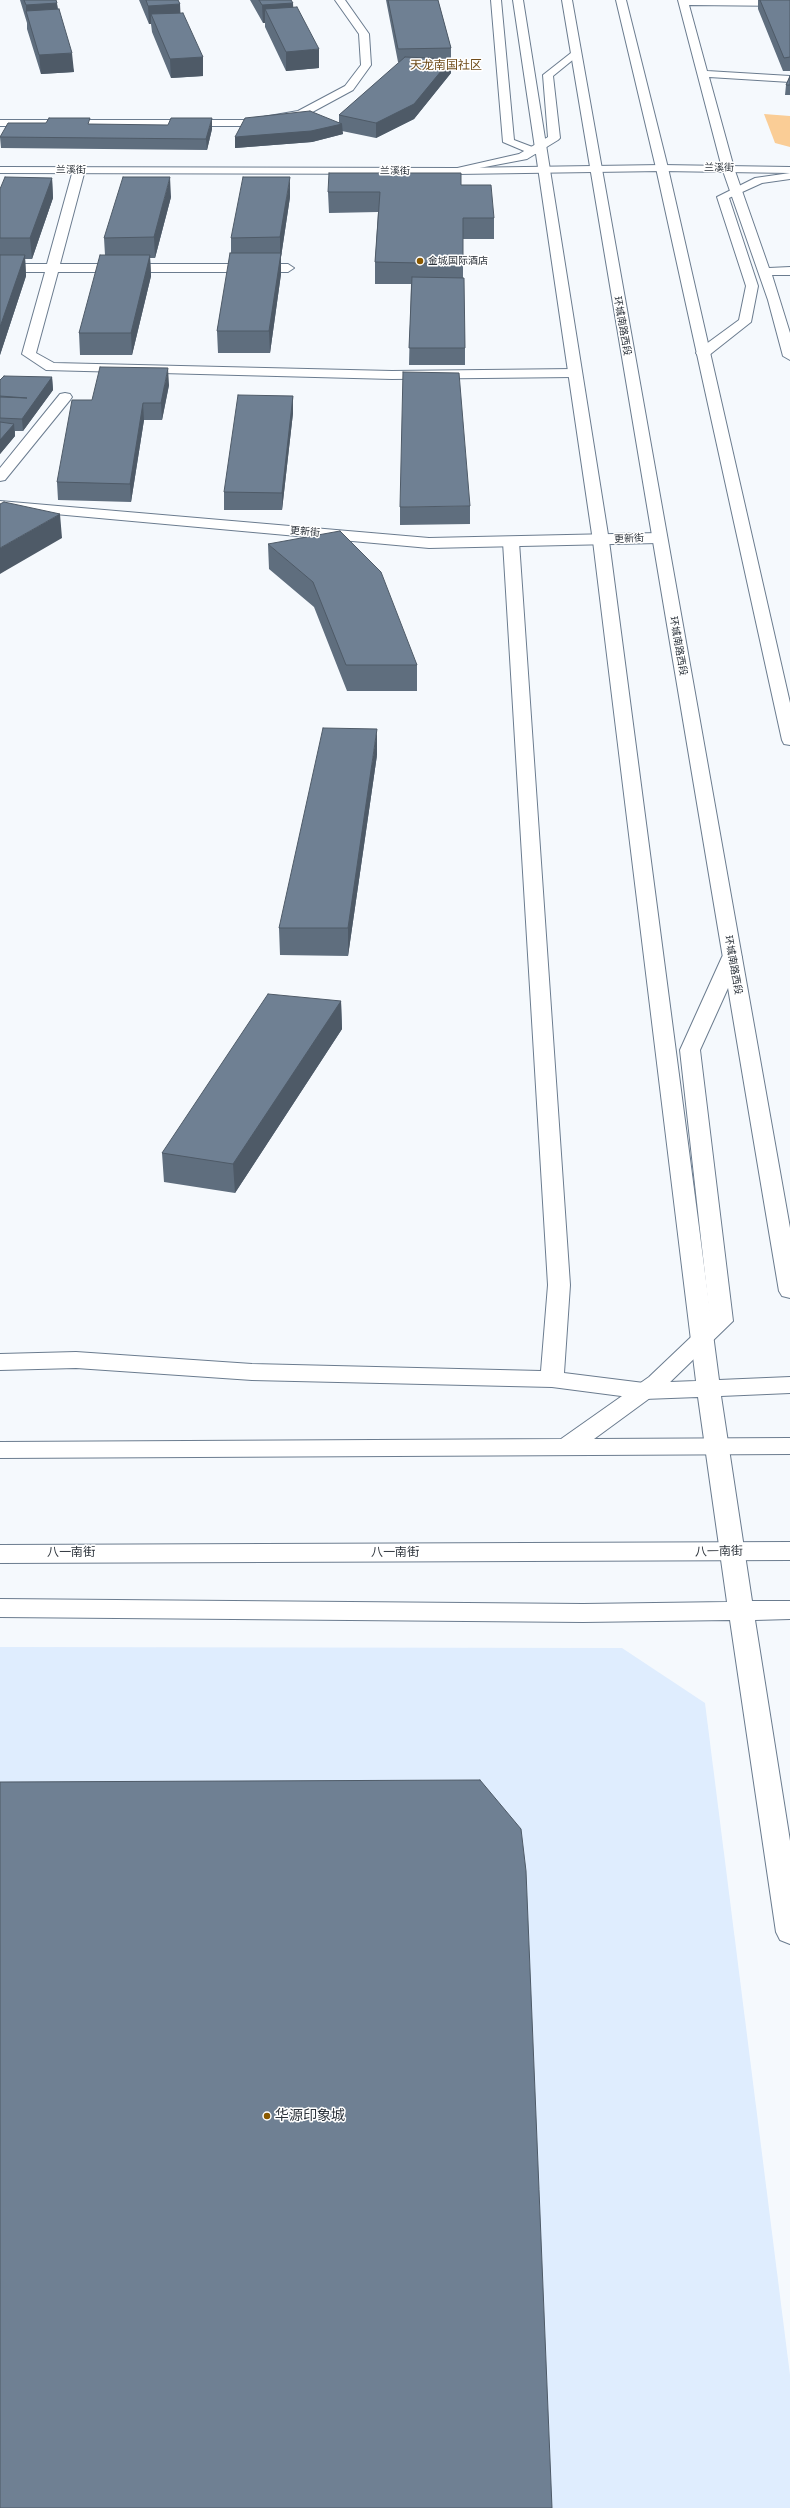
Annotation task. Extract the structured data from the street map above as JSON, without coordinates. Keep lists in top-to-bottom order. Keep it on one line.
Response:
{"streets":{"main road":["兰溪街","环城南路西段","更新街","八一南街"]},"crossings":[["兰溪街","环城南路西段"],["环城南路西段","更新街"]],"districts":["天龙南国社区"],"places":["金城国际酒店","华源印象城"]}
